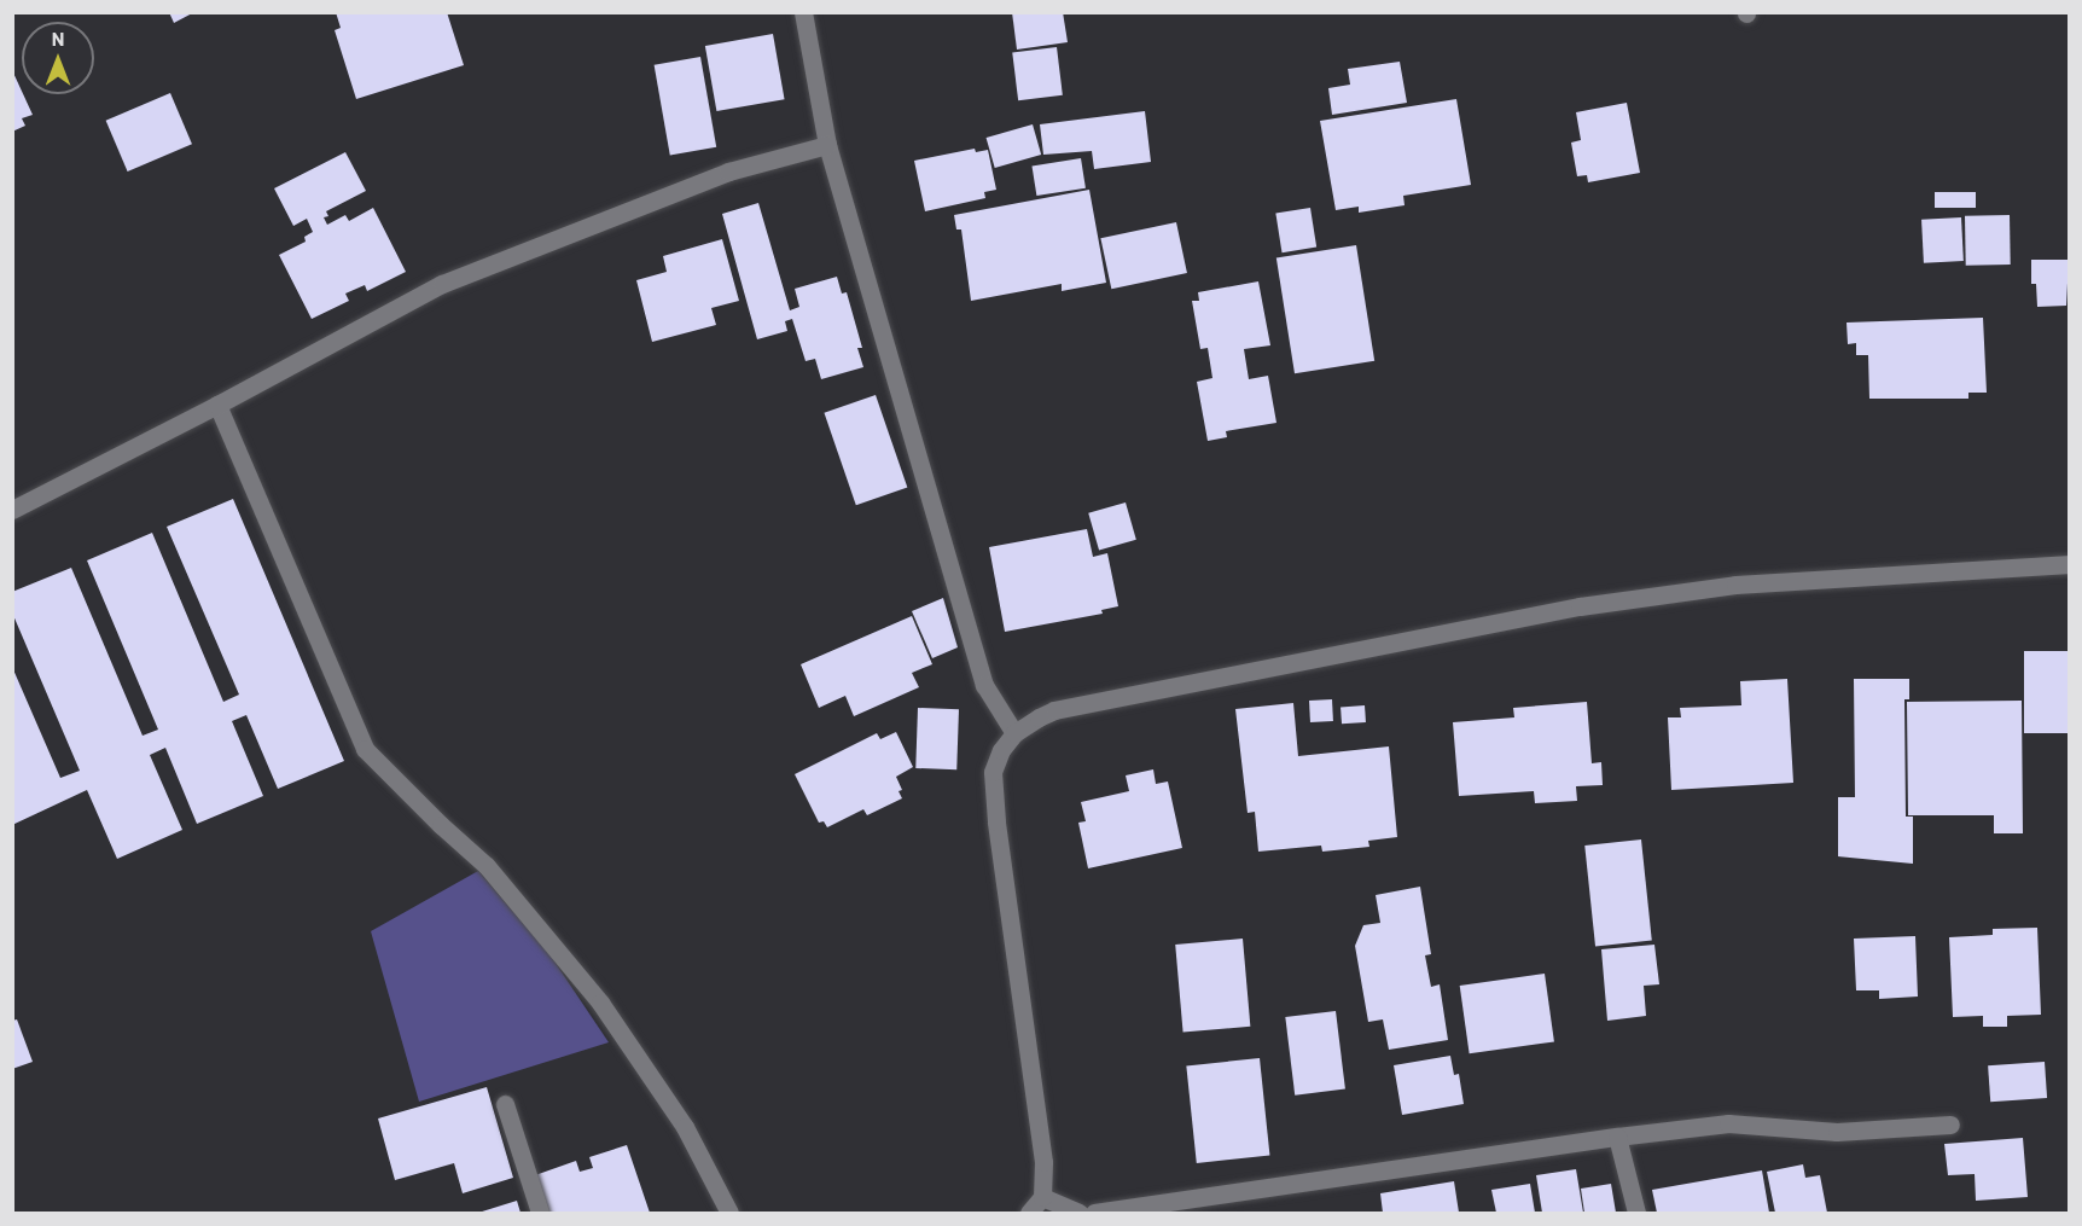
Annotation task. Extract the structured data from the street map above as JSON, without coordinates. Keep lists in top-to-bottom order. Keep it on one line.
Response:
{"north":"top"}
